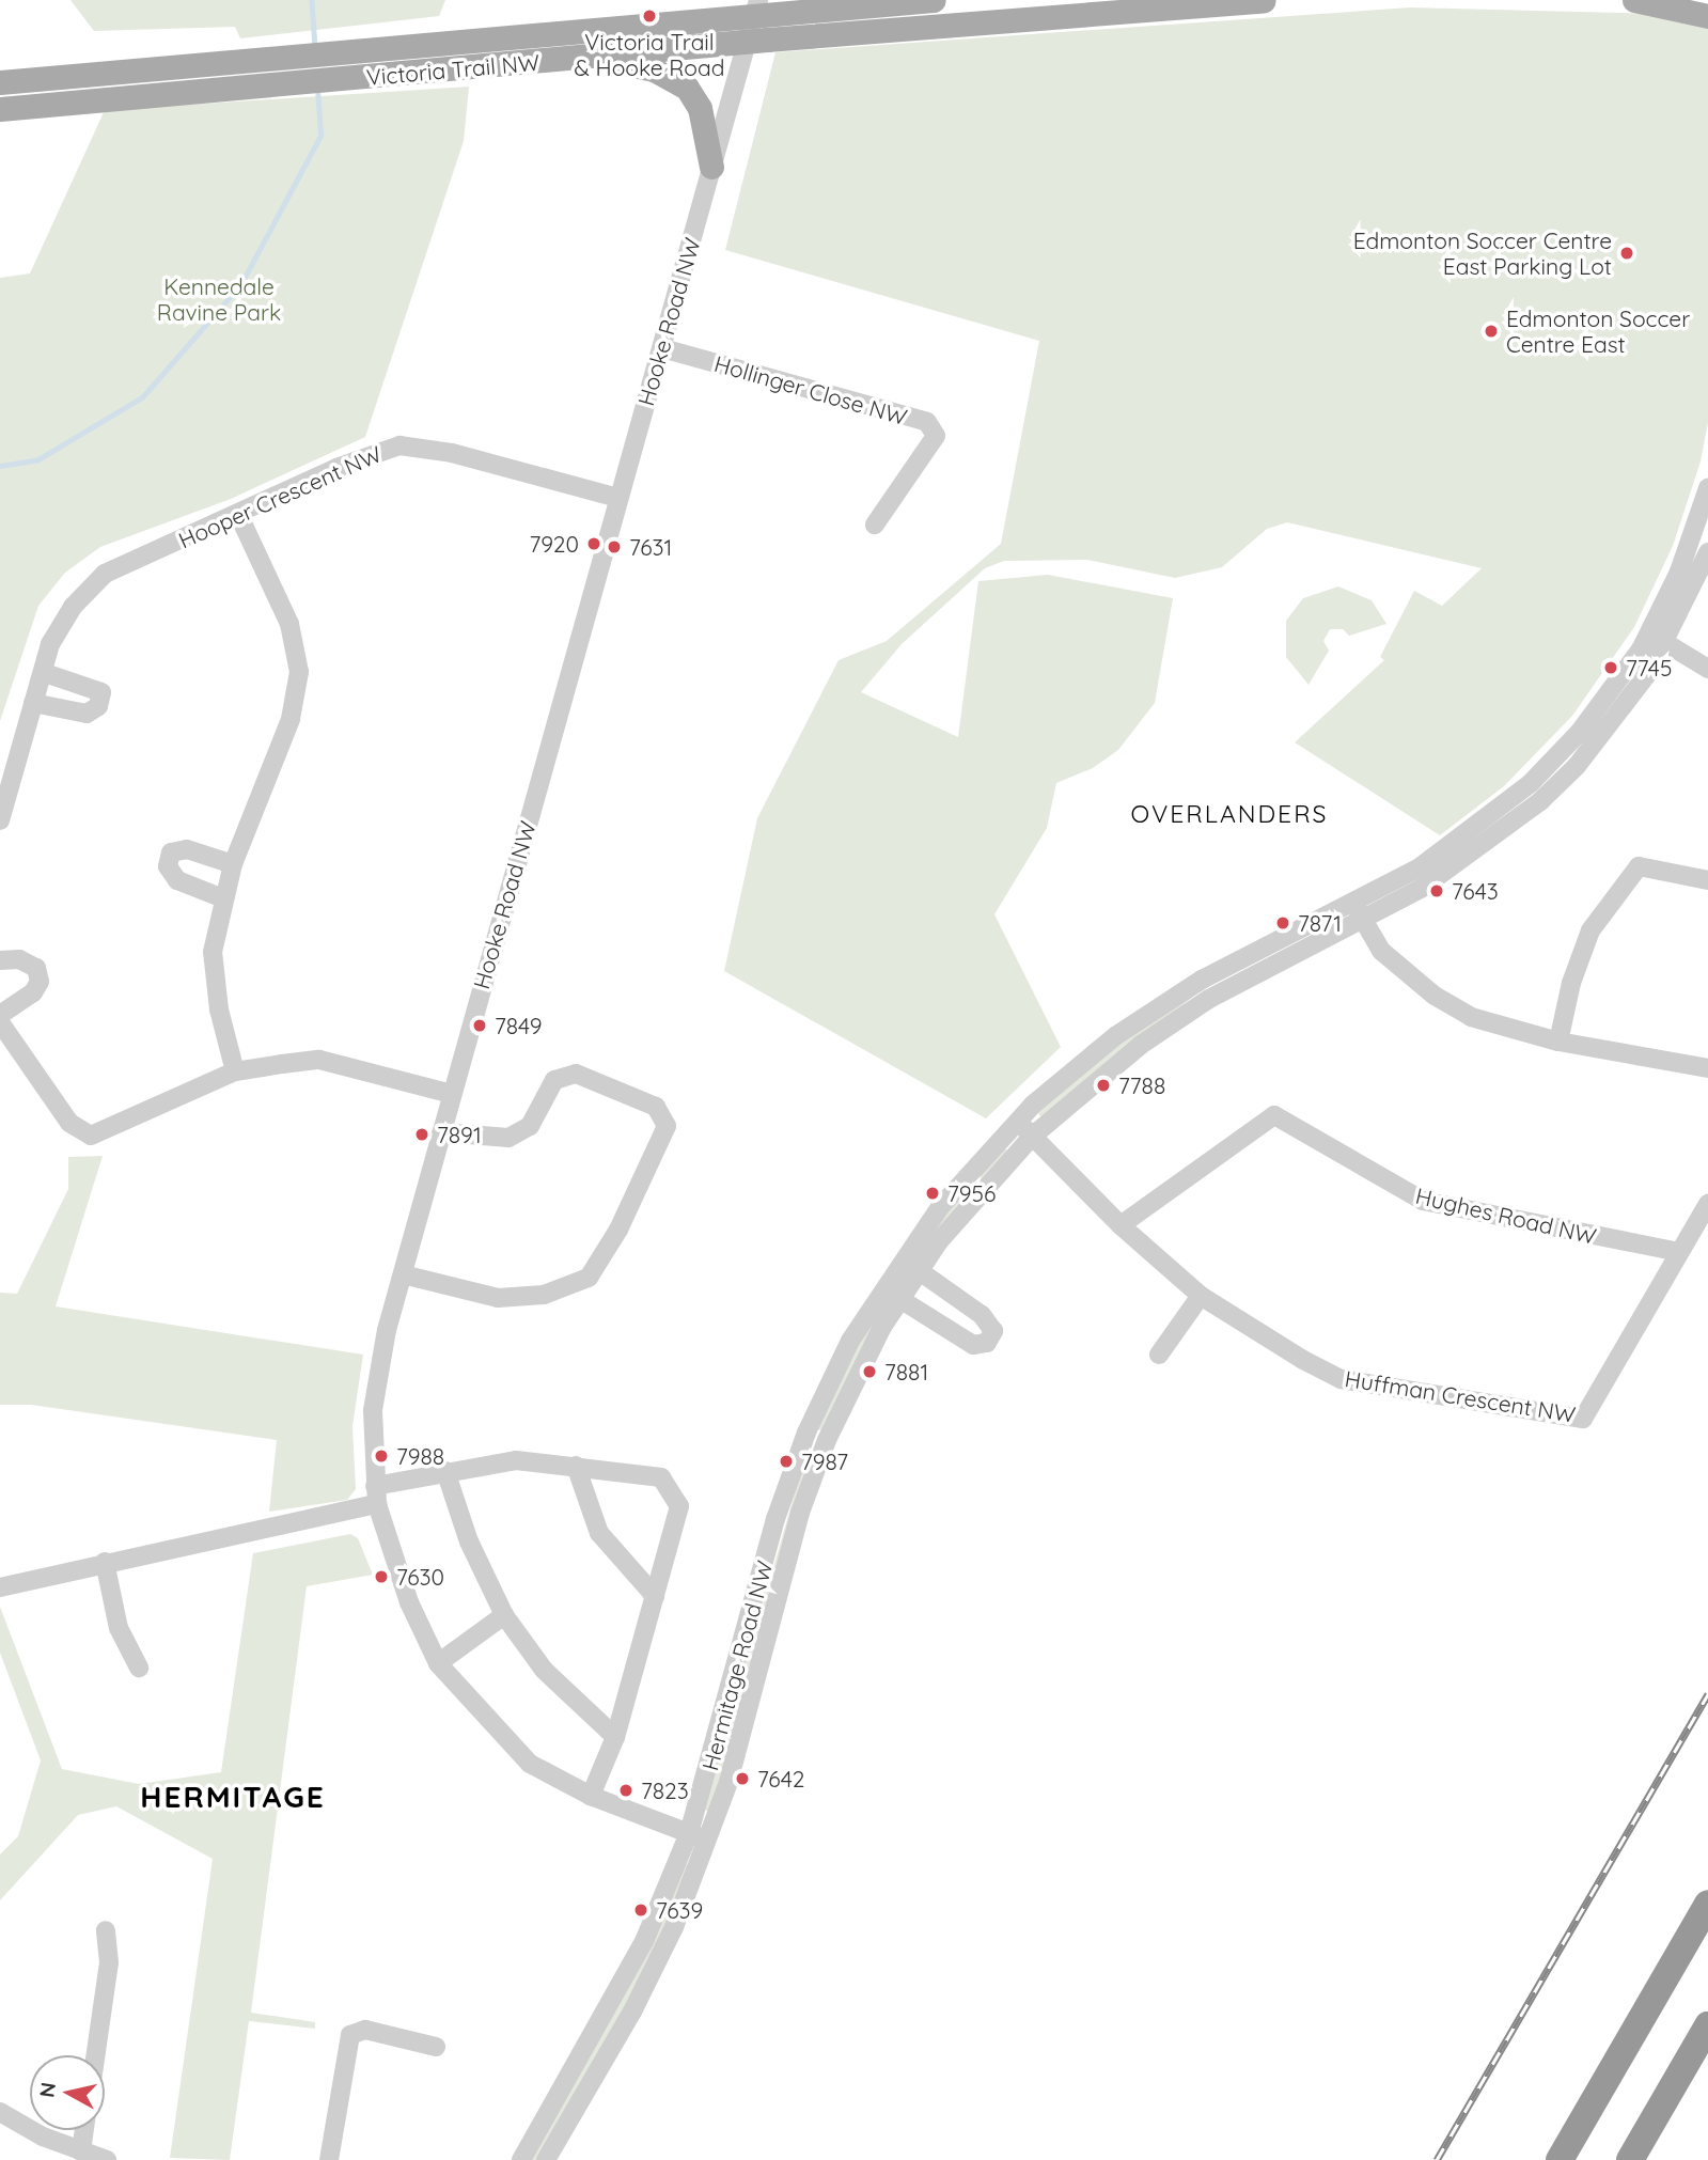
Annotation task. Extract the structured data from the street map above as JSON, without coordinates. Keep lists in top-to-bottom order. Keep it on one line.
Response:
{"streets":{"main road":["Victoria Trail NW"],"street":["Hooke Road NW","Hollinger Close NW","Hooper Crescent NW","Hughes Road NW","Huffman Crescent NW","Hermitage Road NW"]},"crossings":[["Victoria Trail NW","Hooke Road NW"],["Hooke Road NW","Hollinger Close NW"],["Hooke Road NW","Hooper Crescent NW"],["Hooke Road NW","Hermitage Road NW"],["Hughes Road NW","Huffman Crescent NW"],["Huffman Crescent NW","Hermitage Road NW"]],"districts":["OVERLANDERS","HERMITAGE"],"parks":["Kennedale Ravine Park"],"places":["Victoria Trail & Hooke Road","Edmonton Soccer Centre East Parking Lot","Edmonton Soccer Centre East","7920","7631","7745","7643","7871","7849","7788","7891","7956","7881","7988","7987","7630","7642","7823","7639"],"north":"left"}
